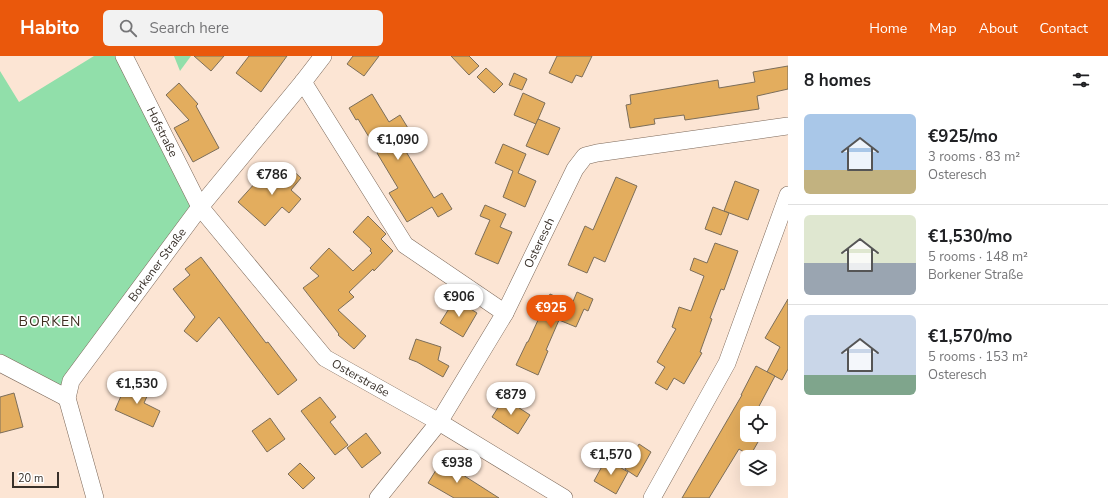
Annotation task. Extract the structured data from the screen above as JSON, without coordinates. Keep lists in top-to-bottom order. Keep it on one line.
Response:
{"streets":{"street":["Hofstraße","Osteresch","Borkener Straße","Osterstraße"]},"crossings":[["Hofstraße","Borkener Straße"],["Hofstraße","Osterstraße"],["Osteresch","Osterstraße"],["Borkener Straße","Osterstraße"]],"districts":["BORKEN"],"scale_bar":"20 m","page":{"header":"Habito","search":"Search here","nav":["Home","Map","About","Contact"],"heading":"8 homes","list":[{"name":"€925/mo","note":"3 rooms · 83 m² · Osteresch"},{"name":"€1,530/mo","note":"5 rooms · 148 m² · Borkener Straße"},{"name":"€1,570/mo","note":"5 rooms · 153 m² · Osteresch"}],"price":["€1,090","€786","€906","€925","€1,530","€879","€1,570","€938"],"scale":"20 m"}}
